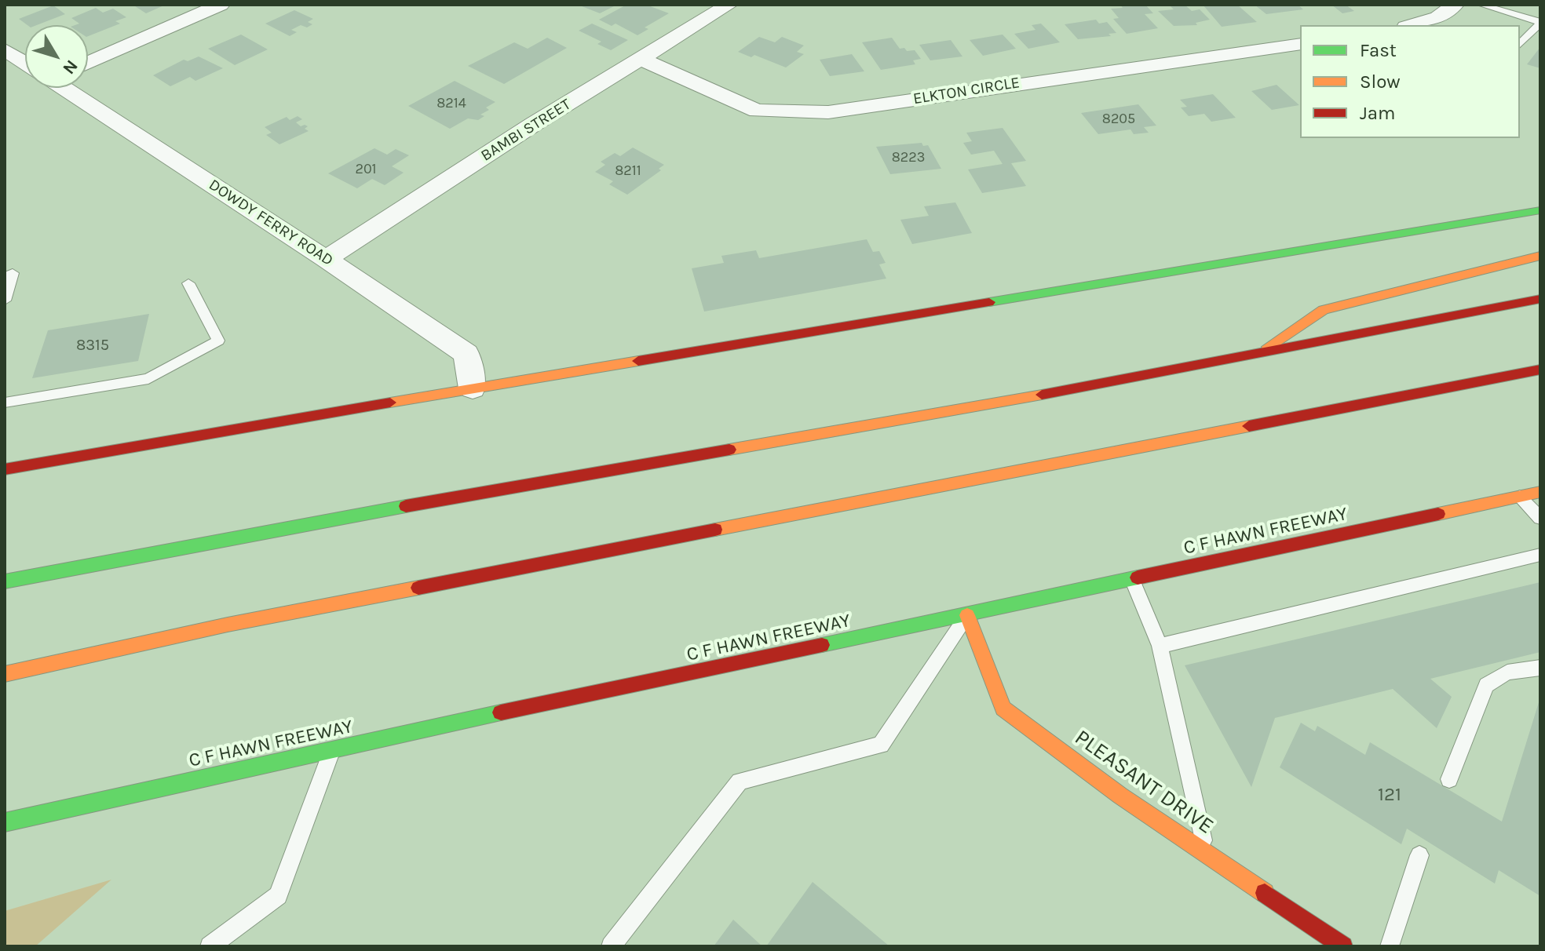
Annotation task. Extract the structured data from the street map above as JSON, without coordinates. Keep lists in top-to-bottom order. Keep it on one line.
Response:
{"streets":{"main road":["C F HAWN FREEWAY","PLEASANT DRIVE"],"street":["ELKTON CIRCLE","BAMBI STREET","DOWDY FERRY ROAD"]},"crossings":[["ELKTON CIRCLE","BAMBI STREET"],["BAMBI STREET","DOWDY FERRY ROAD"],["C F HAWN FREEWAY","PLEASANT DRIVE"]],"house_numbers":["8214","8205","8223","201","8211","8315","121"],"legend":["Fast","Slow","Jam"],"north":"bottom right"}
